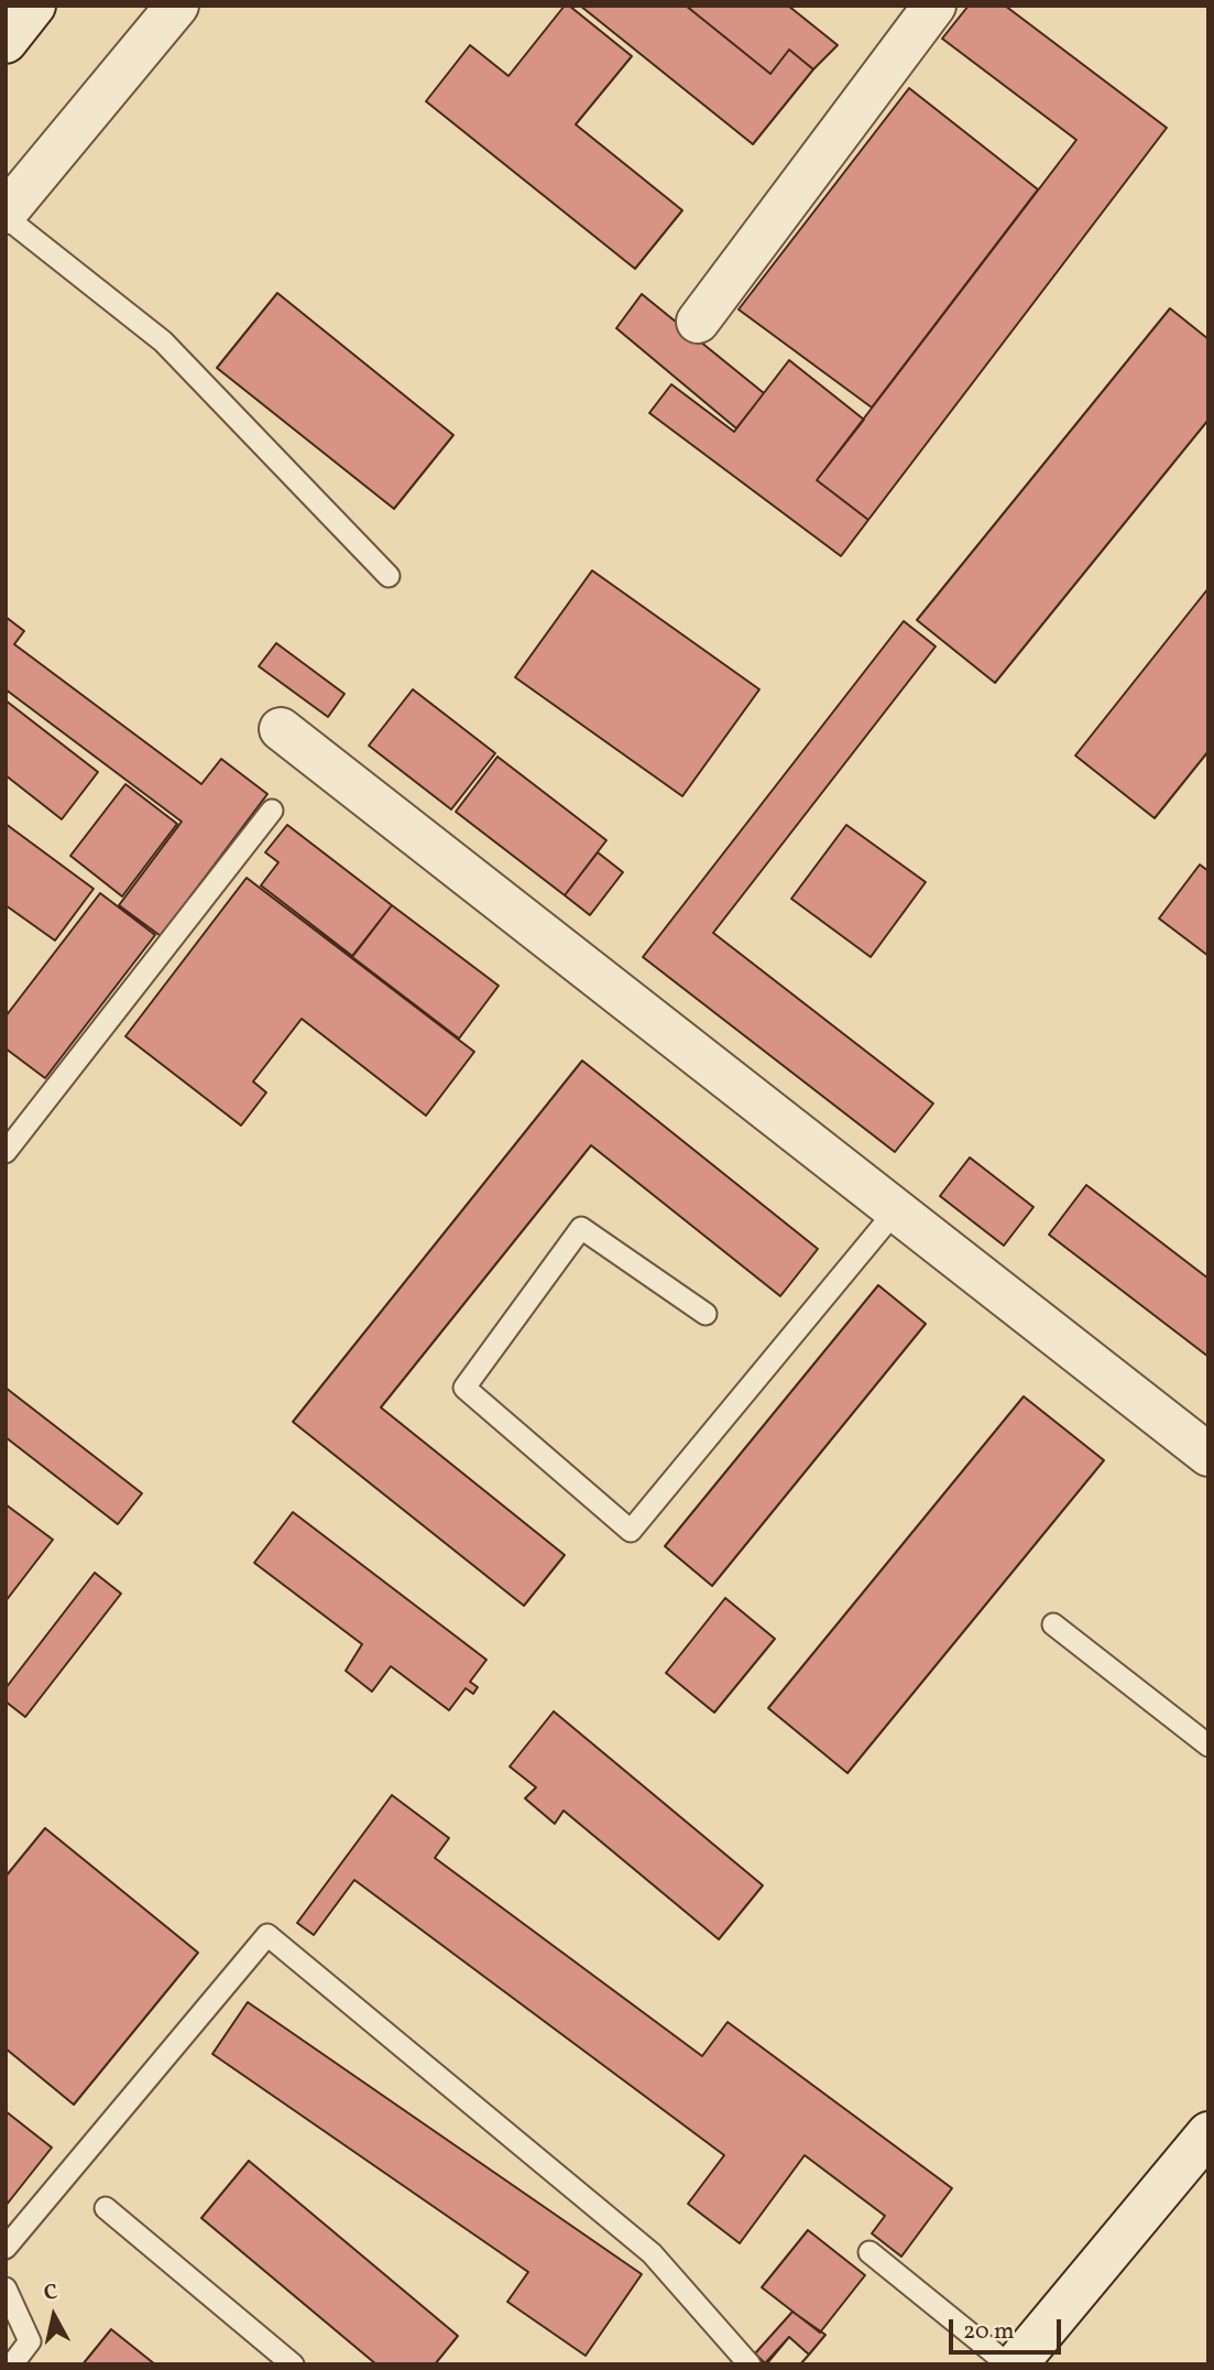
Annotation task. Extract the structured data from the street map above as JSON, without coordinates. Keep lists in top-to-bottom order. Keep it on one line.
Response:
{"scale_bar":"20 m","north":"top"}
